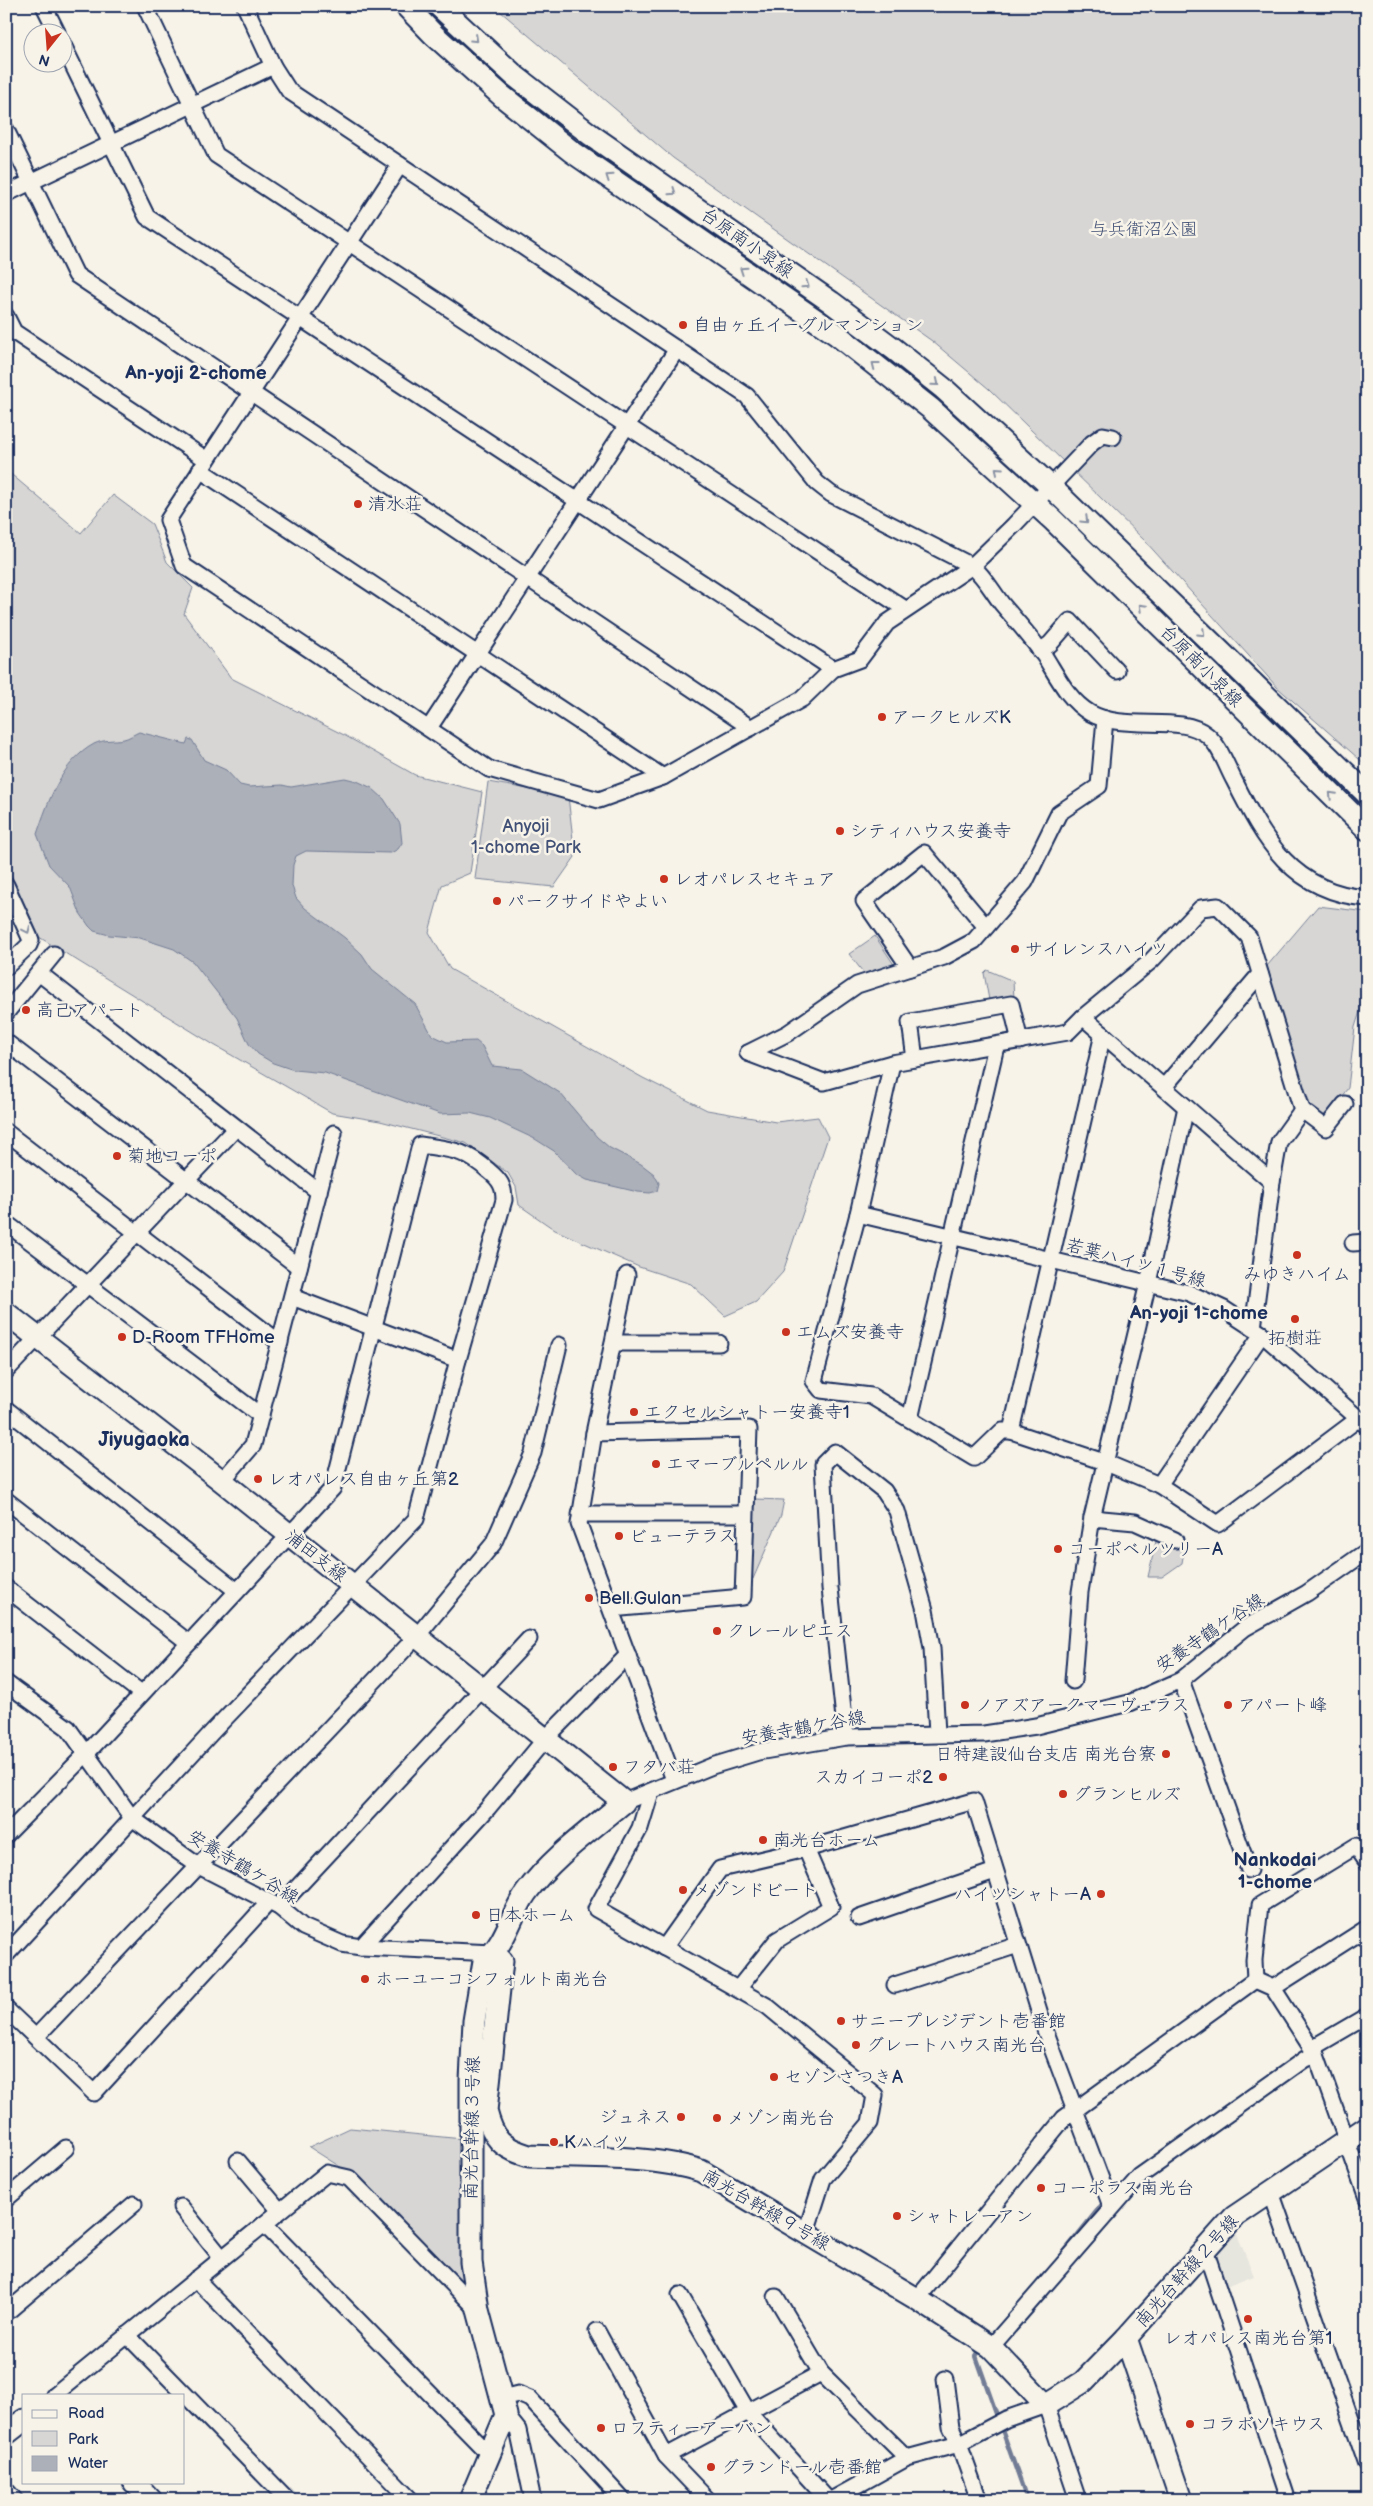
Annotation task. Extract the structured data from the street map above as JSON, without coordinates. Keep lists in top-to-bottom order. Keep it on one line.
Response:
{"streets":{"street":["台原南小泉線","若葉ハイツ１号線","浦田支線","安養寺鶴ケ谷線","南光台幹線３号線","南光台幹線９号線","南光台幹線２号線"]},"crossings":[["浦田支線","安養寺鶴ケ谷線"],["浦田支線","南光台幹線３号線"],["安養寺鶴ケ谷線","南光台幹線３号線"],["安養寺鶴ケ谷線","南光台幹線９号線"],["南光台幹線３号線","南光台幹線９号線"]],"districts":["An-yoji 2-chome","An-yoji 1-chome","Jiyugaoka","Nankodai 1-chome"],"parks":["与兵衛沼公園","Anyoji 1-chome Park"],"places":["自由ヶ丘イーグルマンション","清水荘","アークヒルズK","シティハウス安養寺","レオパレスセキュア","パークサイドやよい","サイレンスハイツ","高己アパート","菊地コーポ","みゆきハイム","拓樹荘","エムズ安養寺","D-Room TFHome","エクセルシャトー安養寺1","エマーブルペルル","レオパレス自由ヶ丘第2","ビューテラス","コーポベルツリーA","Bell.Gulan","クレールピエス","ノアズアークマーヴェラス","アパート峰","日特建設仙台支店 南光台寮","フタバ荘","スカイコーポ2","グランヒルズ","南光台ホーム","メゾンドビート","ハイツシャトーA","日本ホーム","ホーユーコンフォルト南光台","サニープレジデント壱番館","グレートハウス南光台","セゾンさつきA","ジュネス","メゾン南光台","Kハイツ","コーポラス南光台","シャトレーアン","レオパレス南光台第1","コラボソキウス","ロフティーアーバン","グランドール壱番館"],"legend":["Road","Park","Water"],"north":"bottom"}
